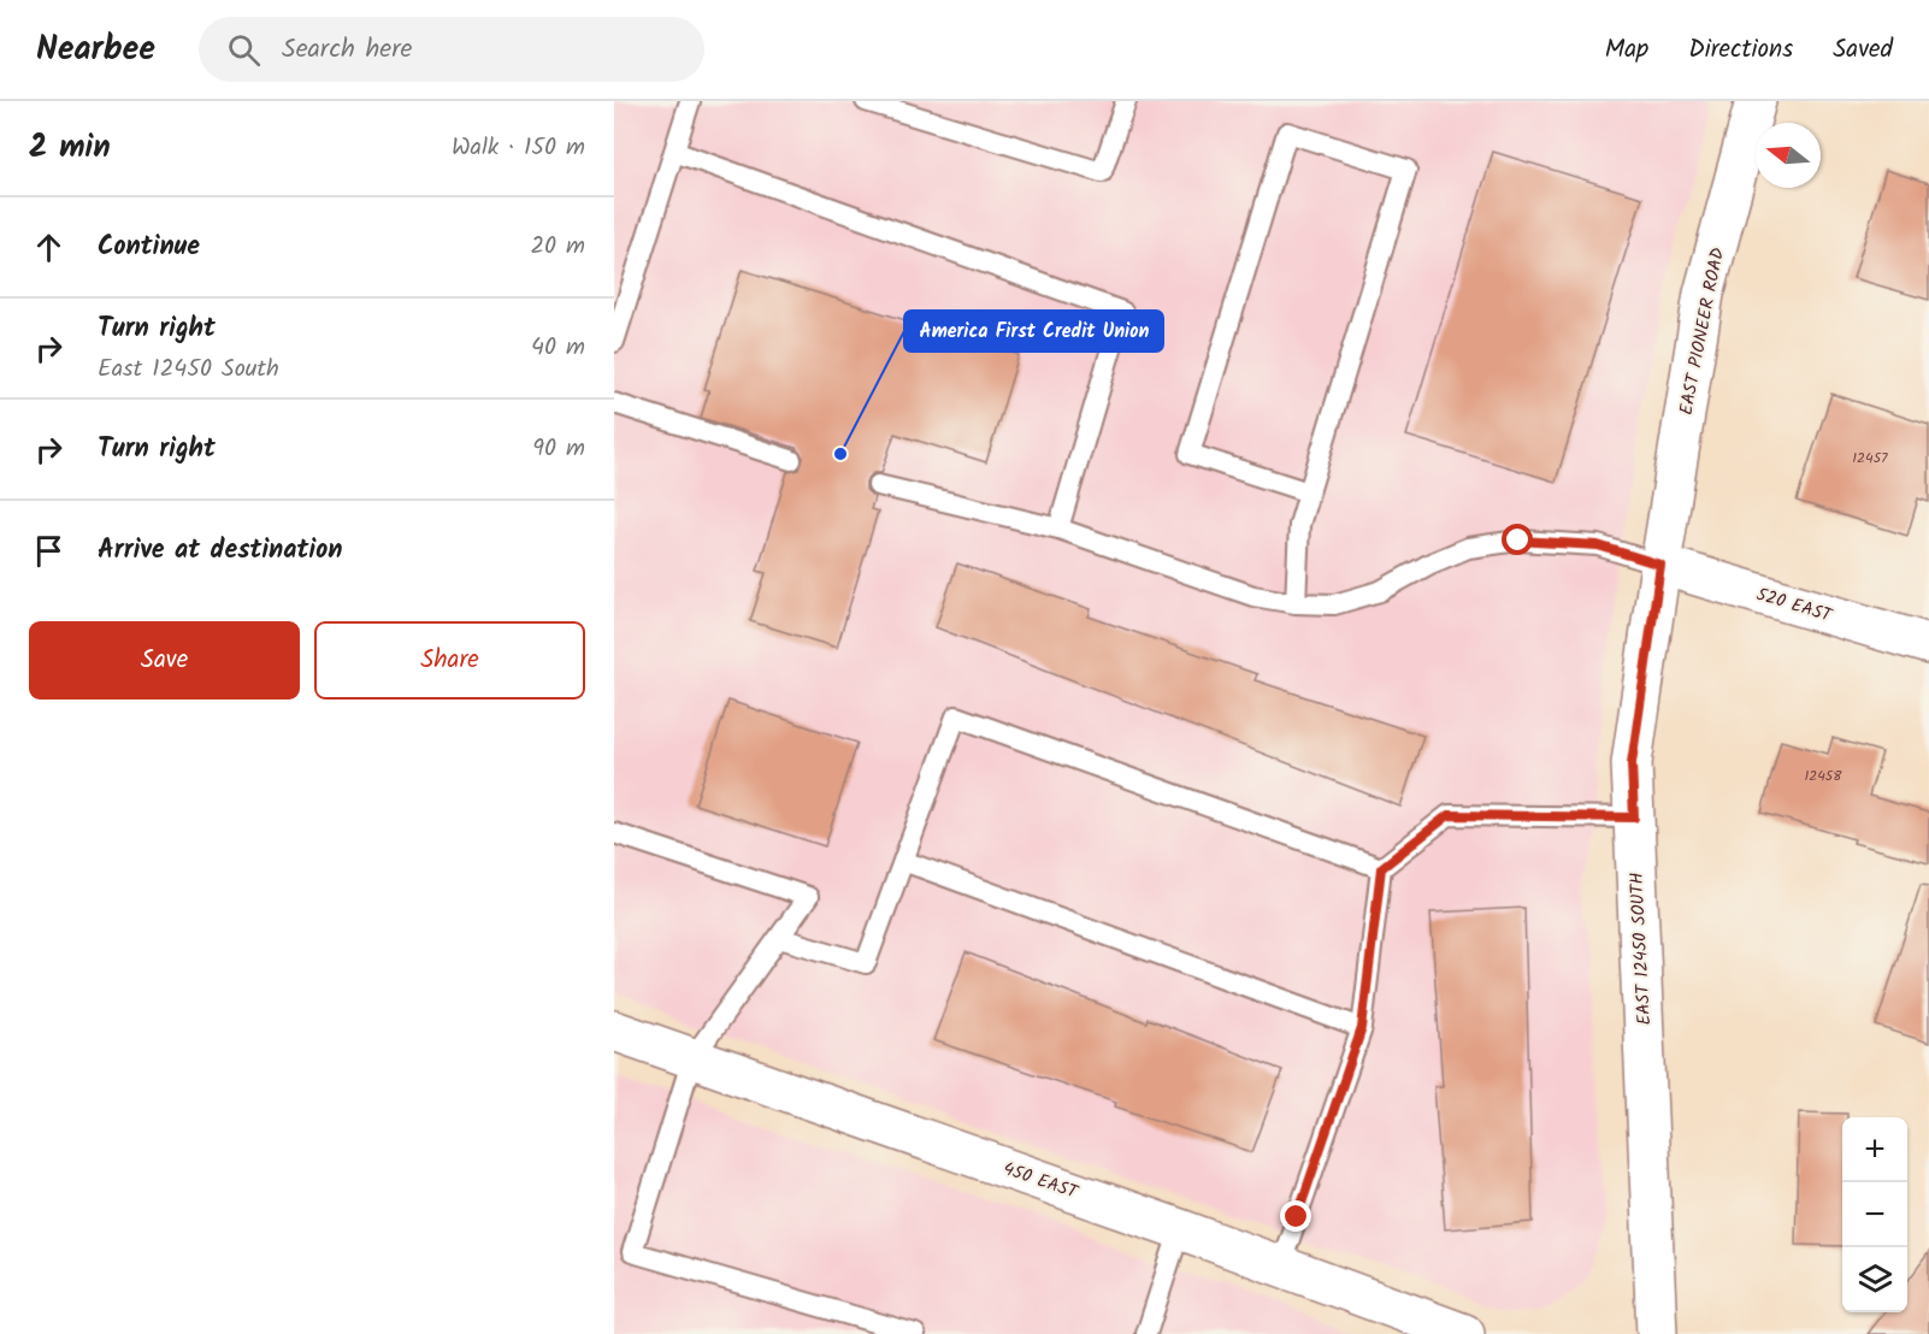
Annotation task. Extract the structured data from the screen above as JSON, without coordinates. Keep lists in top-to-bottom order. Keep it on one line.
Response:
{"streets":{"street":["EAST PIONEER ROAD","520 EAST","EAST 12450 SOUTH","450 EAST"]},"crossings":[["EAST PIONEER ROAD","520 EAST"],["EAST PIONEER ROAD","EAST 12450 SOUTH"],["520 EAST","EAST 12450 SOUTH"]],"places":["America First Credit Union"],"house_numbers":["12457","12458"],"north":"left","page":{"header":"Nearbee","search":"Search here","nav":["Map","Directions","Saved"],"heading":["2 min","Walk · 150 m"],"list":[["Continue","20 m"],["Turn right","East 12450 South","40 m"],["Turn right","90 m"],"Arrive at destination"],"buttons":["Save","Share"],"map_buttons":["+","−"]}}
